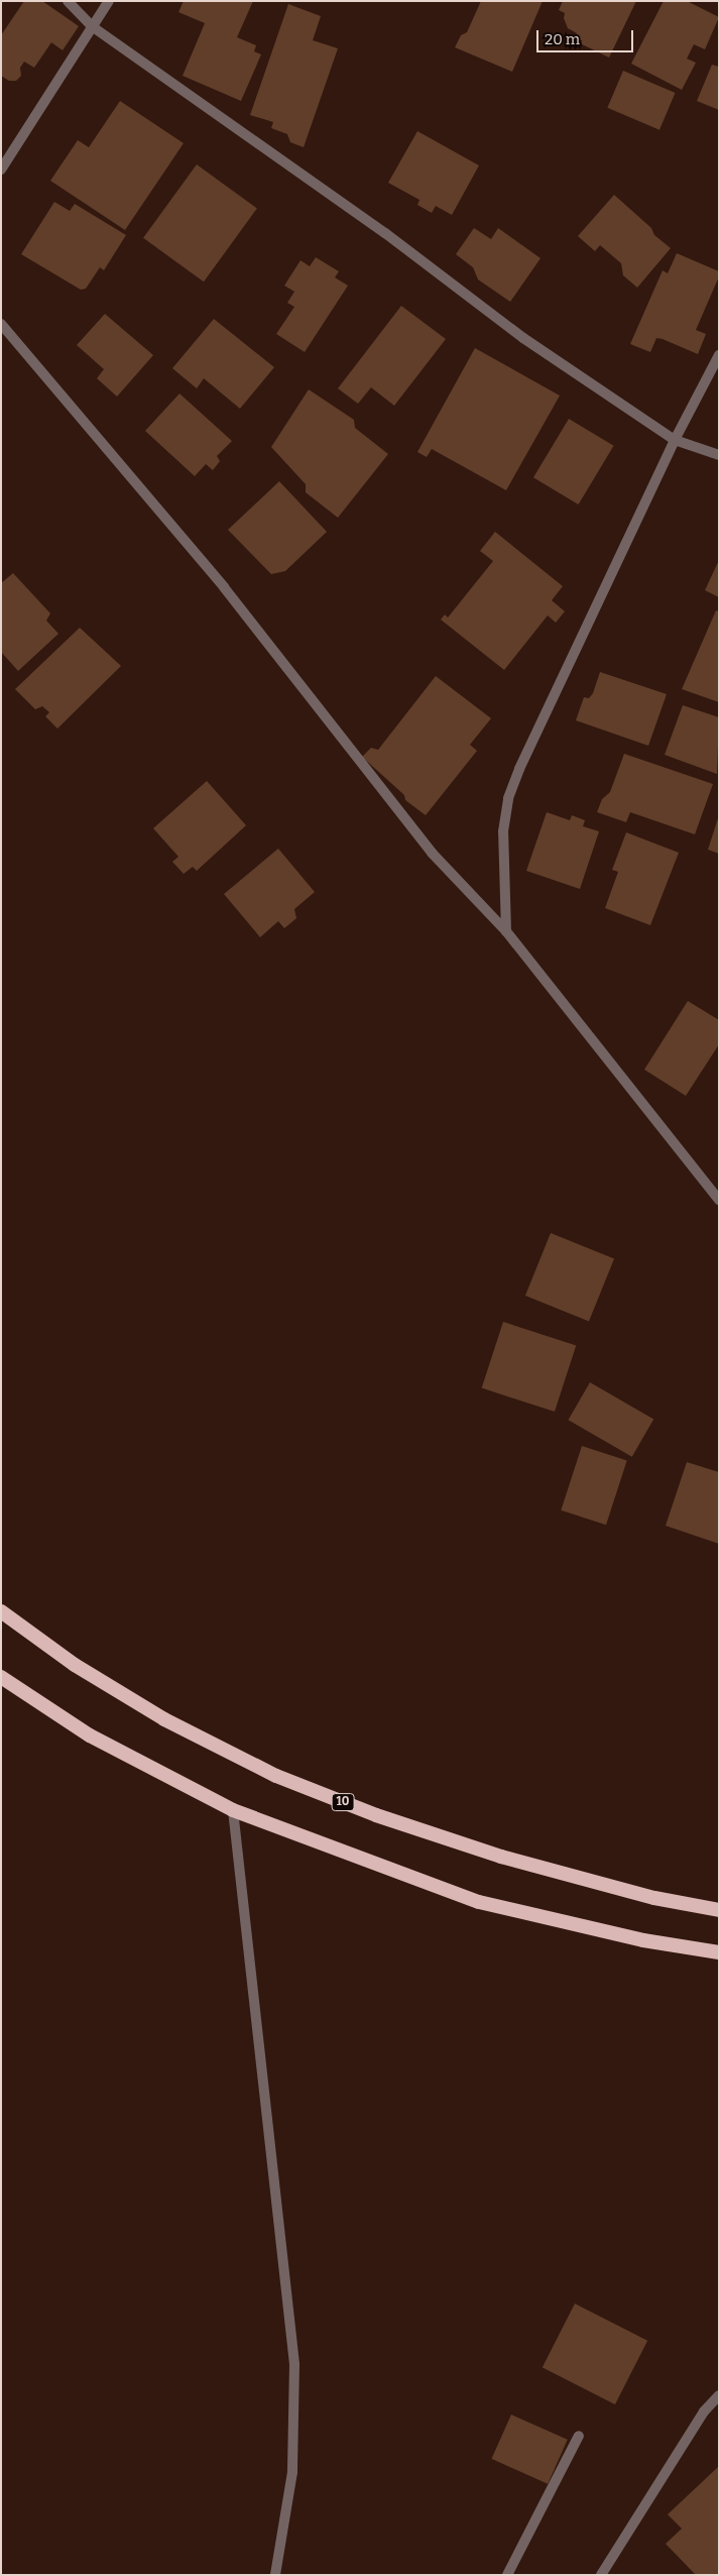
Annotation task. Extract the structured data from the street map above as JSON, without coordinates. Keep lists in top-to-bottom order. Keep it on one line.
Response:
{"streets":{"highway":["10"]},"scale_bar":"20 m"}
